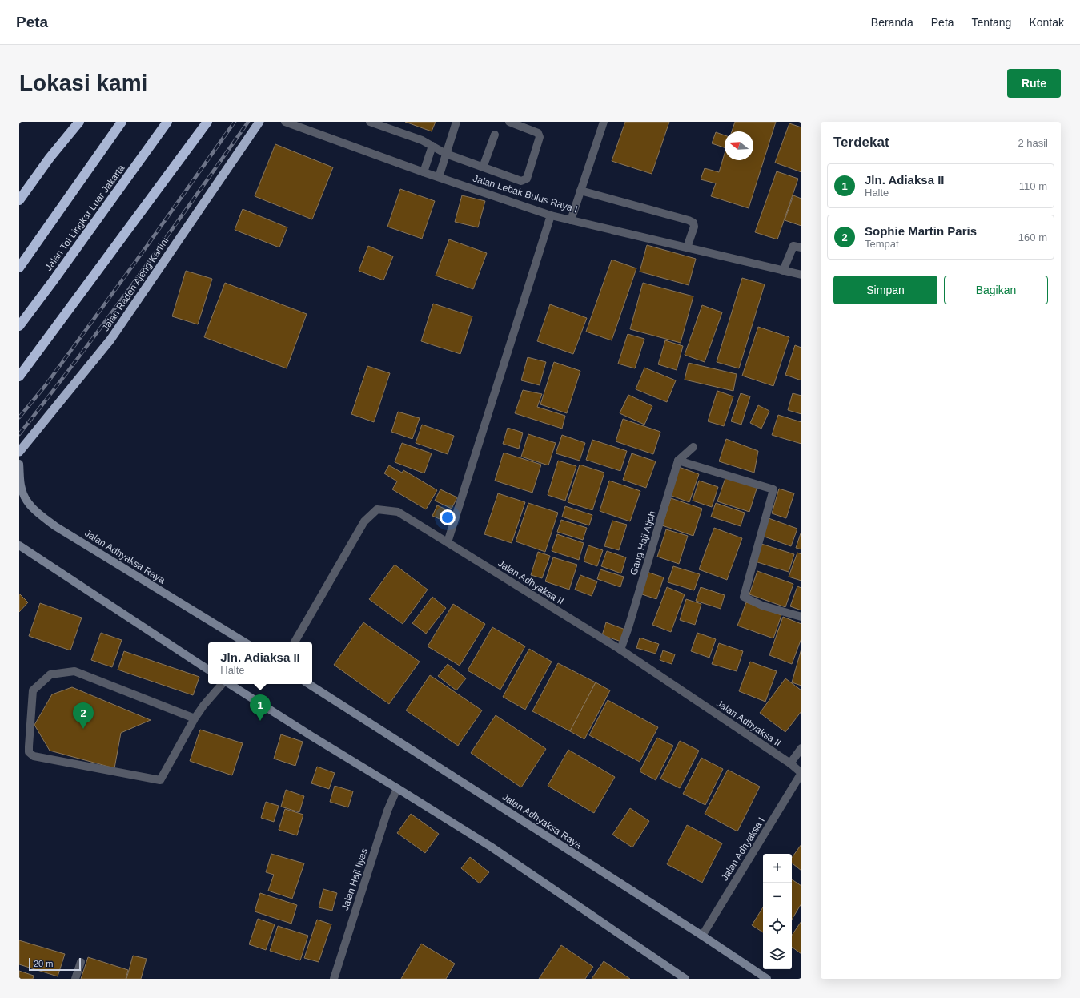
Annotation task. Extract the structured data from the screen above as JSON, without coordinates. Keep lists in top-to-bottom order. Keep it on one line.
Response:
{"streets":{"highway":["Jalan Tol Lingkar Luar Jakarta","Jalan Raden Ajeng Kartini"],"main road":["Jalan Adhyaksa Raya"],"street":["Jalan Lebak Bulus Raya I","Gang Haji Atjoh","Jalan Adhyaksa II","Jalan Adhyaksa I","Jalan Haji Ilyas"]},"crossings":[["Gang Haji Atjoh","Jalan Adhyaksa II"],["Jalan Adhyaksa Raya","Jalan Adhyaksa I"],["Jalan Adhyaksa II","Jalan Adhyaksa I"]],"scale_bar":"20 m","north":"left","page":{"header":"Peta","nav":["Beranda","Peta","Tentang","Kontak"],"buttons":["Rute",["Simpan","Bagikan"]],"title":"Lokasi kami","heading":["Terdekat","2 hasil"],"list":[{"mark":"1","name":"Jln. Adiaksa II","note":"Halte","value":"110 m"},{"mark":"2","name":"Sophie Martin Paris","note":"Tempat","value":"160 m"}],"popup":["Jln. Adiaksa II","Halte"],"pins":["1","2"],"map_buttons":["+","−"],"scale":"20 m"}}
